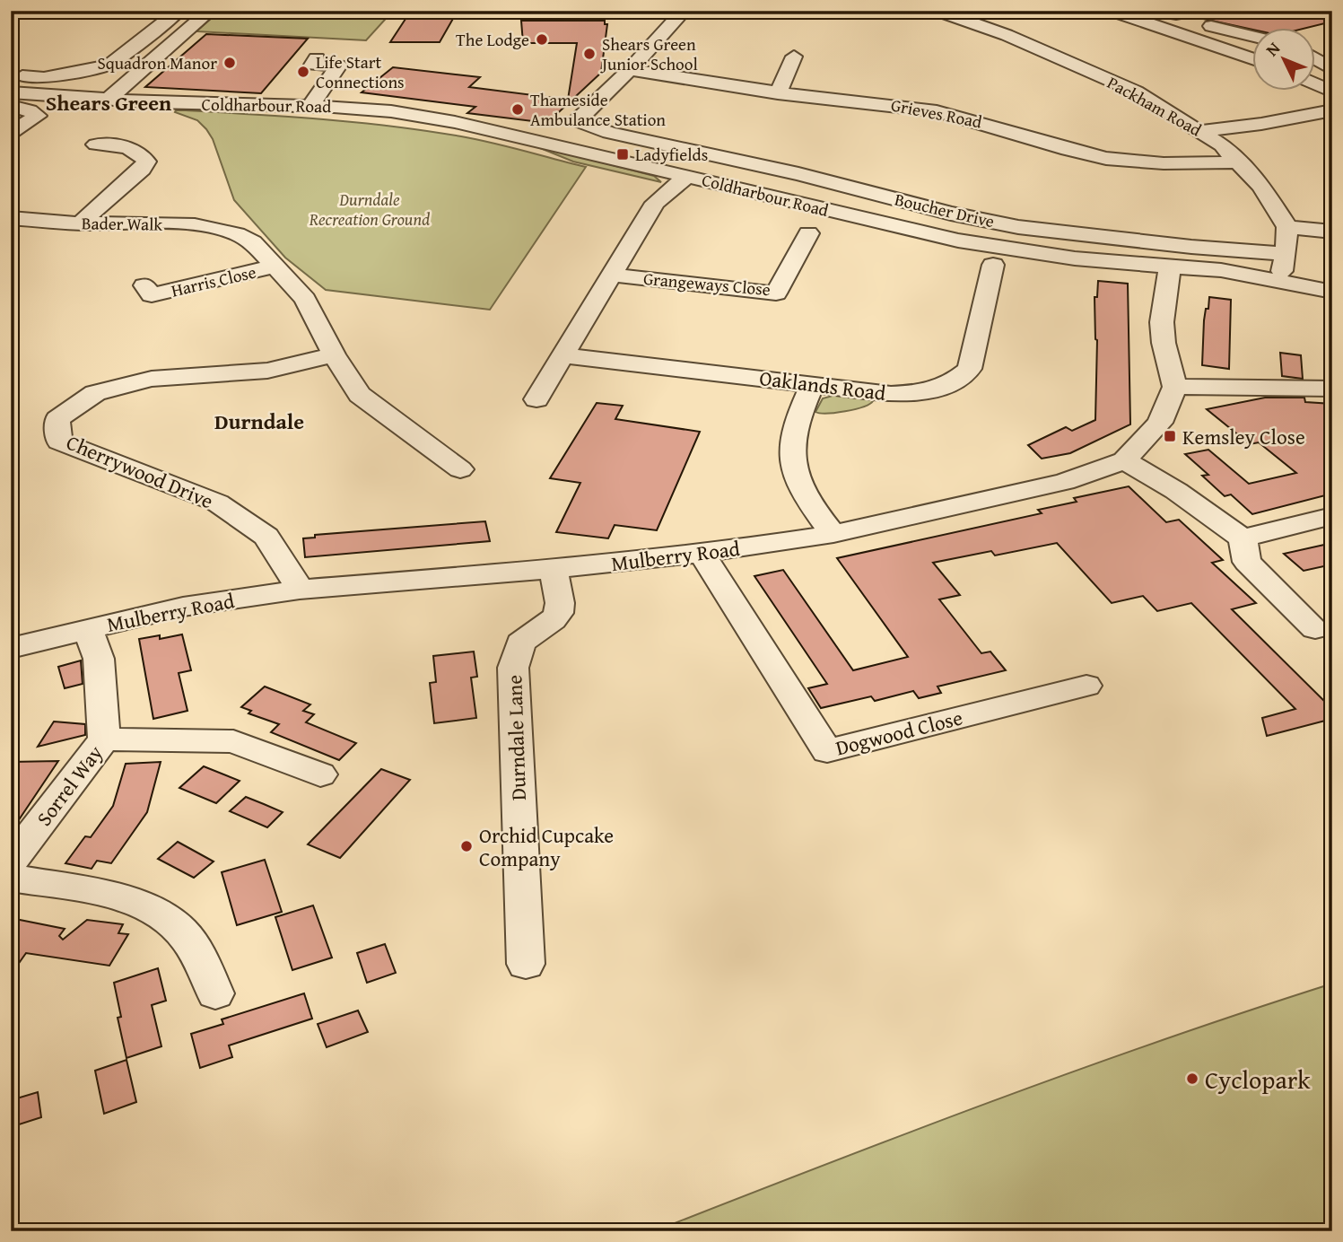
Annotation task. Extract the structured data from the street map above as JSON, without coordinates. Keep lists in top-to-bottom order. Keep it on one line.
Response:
{"streets":{"street":["Coldharbour Road","Packham Road","Grieves Road","Boucher Drive","Bader Walk","Harris Close","Grangeways Close","Oaklands Road","Cherrywood Drive","Mulberry Road","Dogwood Close","Durndale Lane","Sorrel Way"]},"crossings":[["Packham Road","Grieves Road"],["Grieves Road","Boucher Drive"],["Bader Walk","Harris Close"],["Cherrywood Drive","Mulberry Road"],["Mulberry Road","Dogwood Close"],["Mulberry Road","Durndale Lane"],["Mulberry Road","Sorrel Way"]],"districts":["Shears Green","Durndale"],"parks":["Durndale Recreation Ground"],"places":{"other":["The Lodge","Shears Green Junior School","Squadron Manor","Life Start Connections","Thameside Ambulance Station","Orchid Cupcake Company","Cyclopark"],"transit":["Ladyfields","Kemsley Close"]},"north":"top left"}
